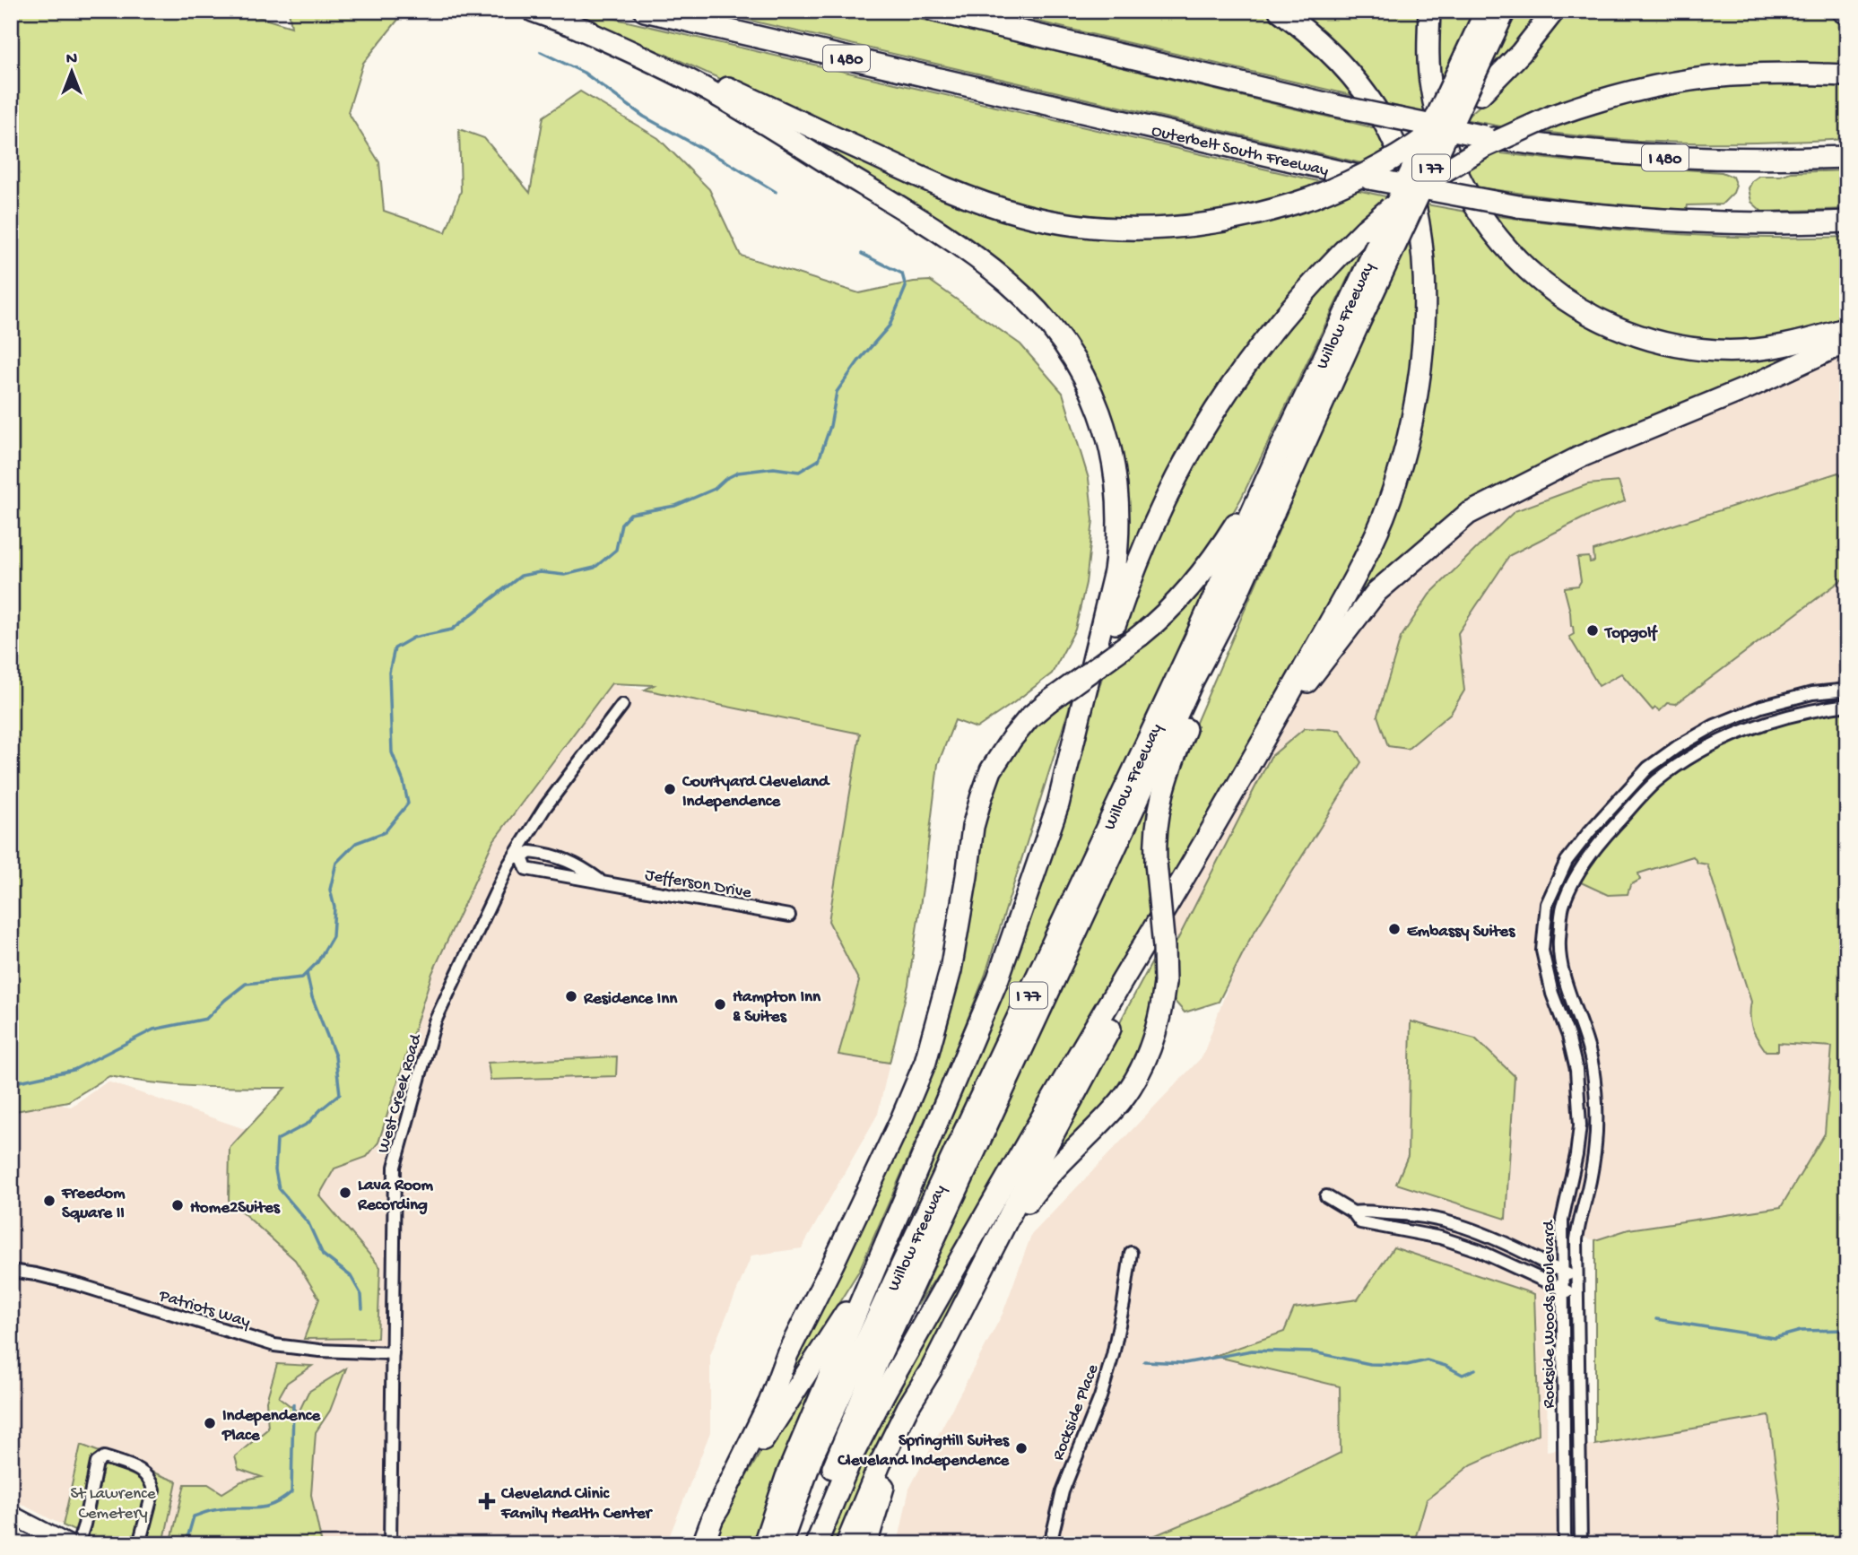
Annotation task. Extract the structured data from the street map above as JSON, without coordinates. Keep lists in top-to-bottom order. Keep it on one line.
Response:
{"streets":{"highway":["I 480","Outerbelt South Freeway","I 77","Willow Freeway"],"street":["Jefferson Drive","West Creek Road","Patriots Way","Rockside Woods Boulevard","Rockside Place"]},"crossings":[["Jefferson Drive","West Creek Road"],["West Creek Road","Patriots Way"]],"parks":["St Lawrence Cemetery"],"places":{"other":["Topgolf","Courtyard Cleveland Independence","Embassy Suites","Residence Inn","Hampton Inn & Suites","Lava Room Recording","Freedom Square II","Home2Suites","Independence Place","SpringHill Suites Cleveland Independence"],"health":["Cleveland Clinic Family Health Center"]},"north":"top"}
